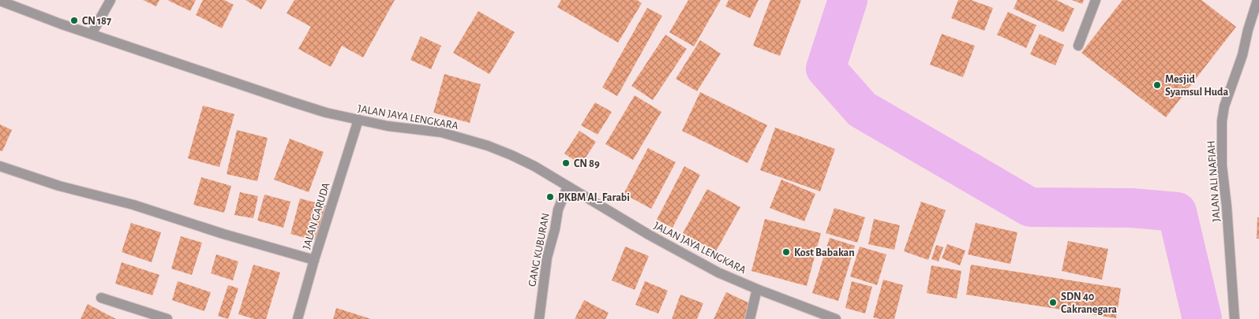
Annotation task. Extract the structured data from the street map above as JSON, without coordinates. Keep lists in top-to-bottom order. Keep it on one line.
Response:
{"streets":{"street":["JALAN JAYA LENGKARA","JALAN ALI NAFIAH","JALAN GARUDA","GANG KUBURAN"]},"crossings":[["JALAN JAYA LENGKARA","JALAN GARUDA"],["JALAN JAYA LENGKARA","GANG KUBURAN"]],"places":["CN 187","Mesjid Syamsul Huda","CN 89","PKBM Al_Farabi","Kost Babakan","SDN 40 Cakranegara"]}
